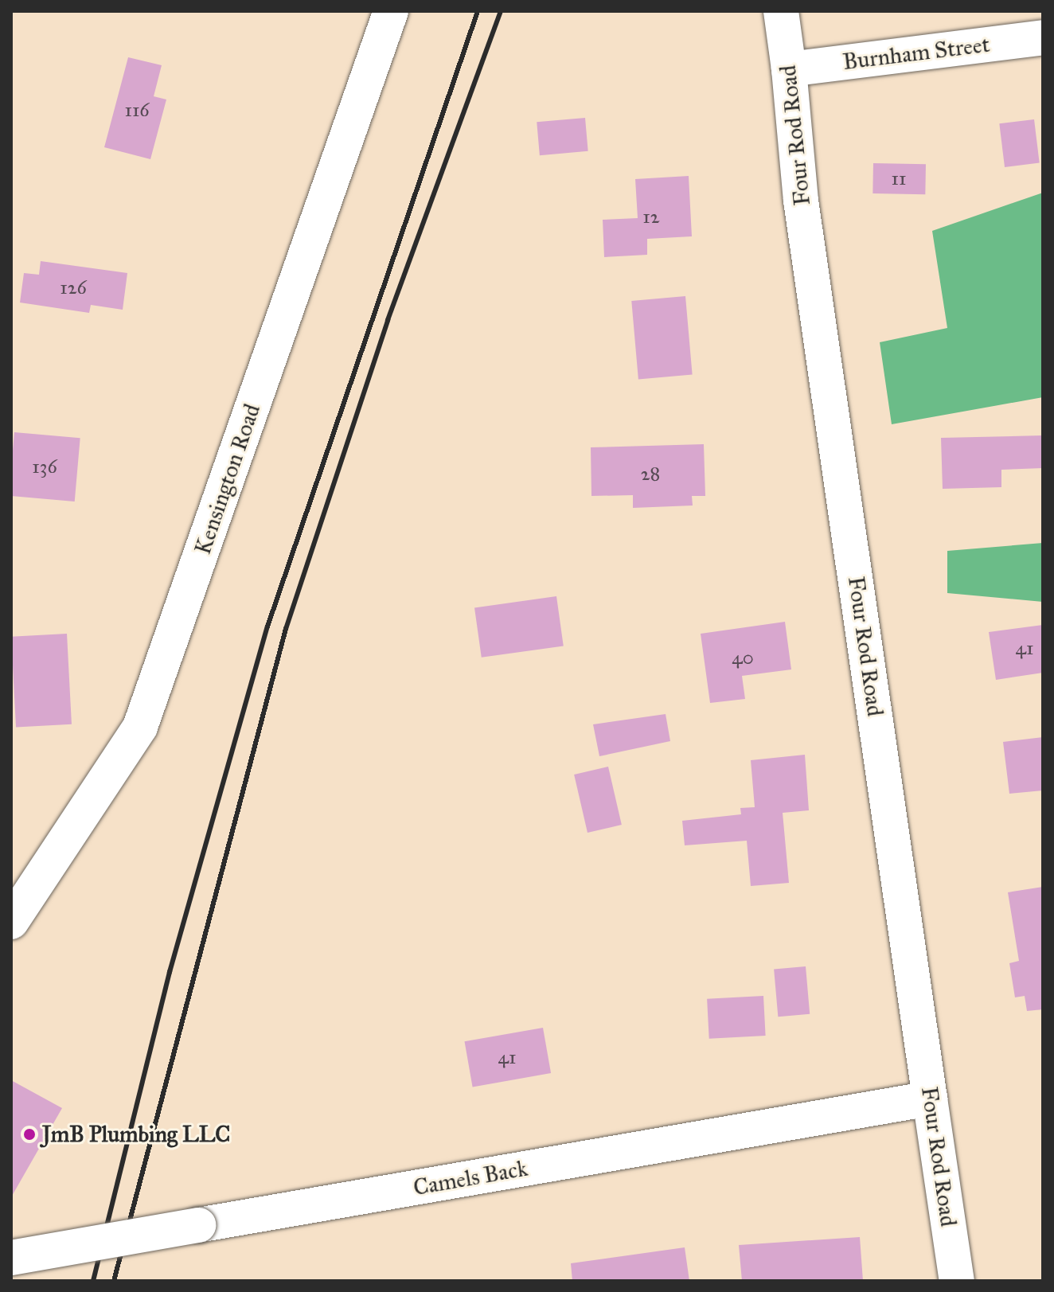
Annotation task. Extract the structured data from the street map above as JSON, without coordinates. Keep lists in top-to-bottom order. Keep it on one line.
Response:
{"streets":{"street":["Burnham Street","Four Rod Road","Kensington Road","Camels Back"]},"crossings":[["Burnham Street","Four Rod Road"],["Four Rod Road","Camels Back"]],"places":["JmB Plumbing LLC"],"house_numbers":["116","11","12","126","136","28","41","40","41"]}
